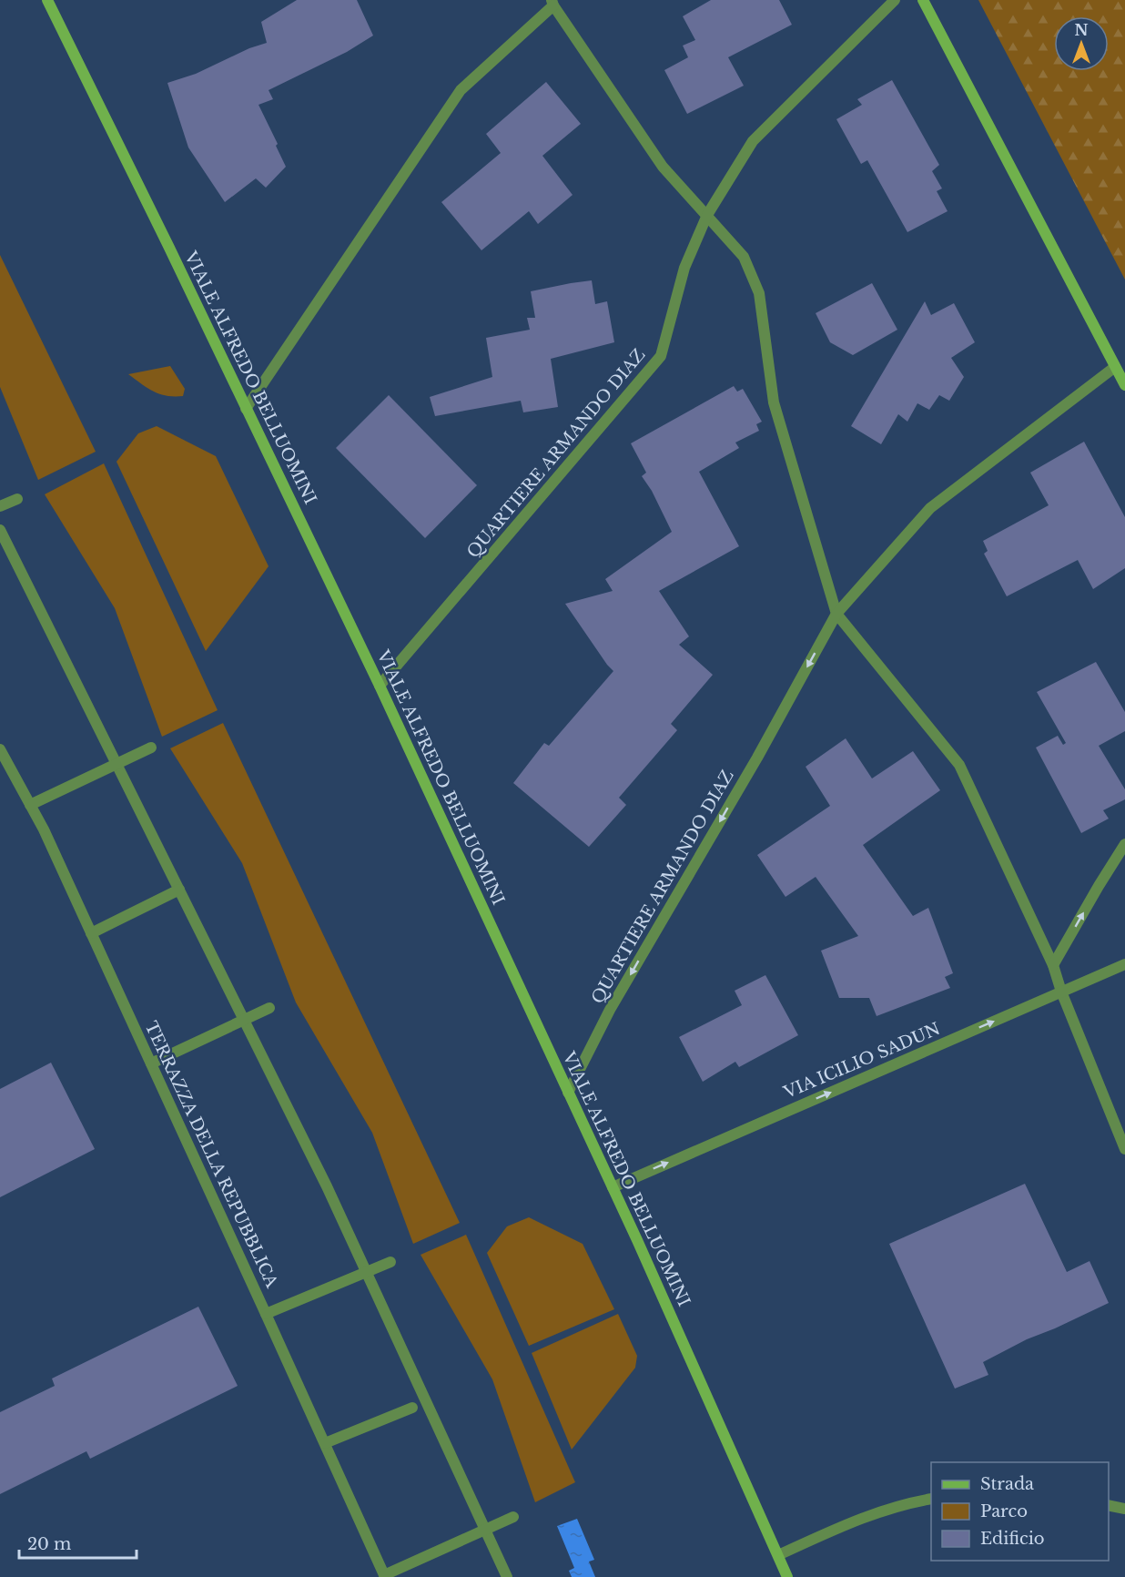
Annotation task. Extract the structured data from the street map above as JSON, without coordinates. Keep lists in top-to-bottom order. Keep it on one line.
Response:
{"streets":{"street":["VIALE ALFREDO BELLUOMINI","QUARTIERE ARMANDO DIAZ","VIA ICILIO SADUN","TERRAZZA DELLA REPUBBLICA"]},"crossings":[["VIALE ALFREDO BELLUOMINI","QUARTIERE ARMANDO DIAZ"],["VIALE ALFREDO BELLUOMINI","VIA ICILIO SADUN"]],"one_way":["VIA ICILIO SADUN"],"legend":["Strada","Parco","Edificio"],"scale_bar":"20 m","north":"top"}
